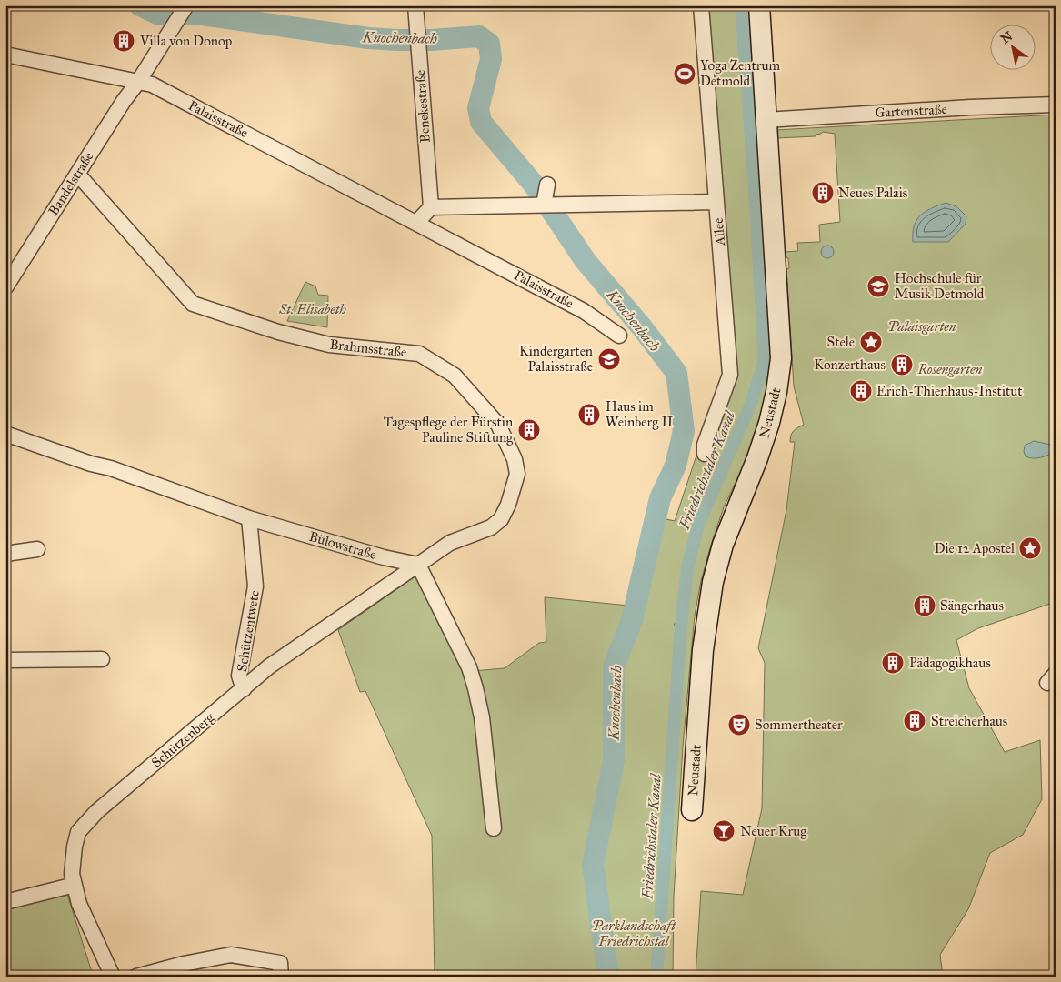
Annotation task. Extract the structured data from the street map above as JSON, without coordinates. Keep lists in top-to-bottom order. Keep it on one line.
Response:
{"streets":{"main road":["Neustadt"],"street":["Benekestraße","Gartenstraße","Palaisstraße","Bandelstraße","Allee","Brahmsstraße","Bülowstraße","Schützentwete","Schützenberg"]},"crossings":[["Gartenstraße","Neustadt"],["Palaisstraße","Bandelstraße"],["Bandelstraße","Brahmsstraße"],["Brahmsstraße","Bülowstraße"],["Brahmsstraße","Schützenberg"],["Bülowstraße","Schützentwete"],["Bülowstraße","Schützenberg"],["Schützentwete","Schützenberg"]],"water":["Knochenbach","Friedrichstaler Kanal"],"parks":["St. Elisabeth","Palaisgarten","Rosengarten","Parklandschaft Friedrichstal"],"places":{"building":["Villa von Donop","Neues Palais","Konzerthaus","Erich-Thienhaus-Institut","Haus im Weinberg II","Tagespflege der Fürstin Pauline Stiftung","Sängerhaus","Pädagogikhaus","Streicherhaus"],"sports":["Yoga Zentrum Detmold"],"school or university":["Hochschule für Musik Detmold","Kindergarten Palaisstraße"],"place":["Stele","Die 12 Apostel"],"theatre":["Sommertheater"],"bar":["Neuer Krug"]},"north":"top left"}
